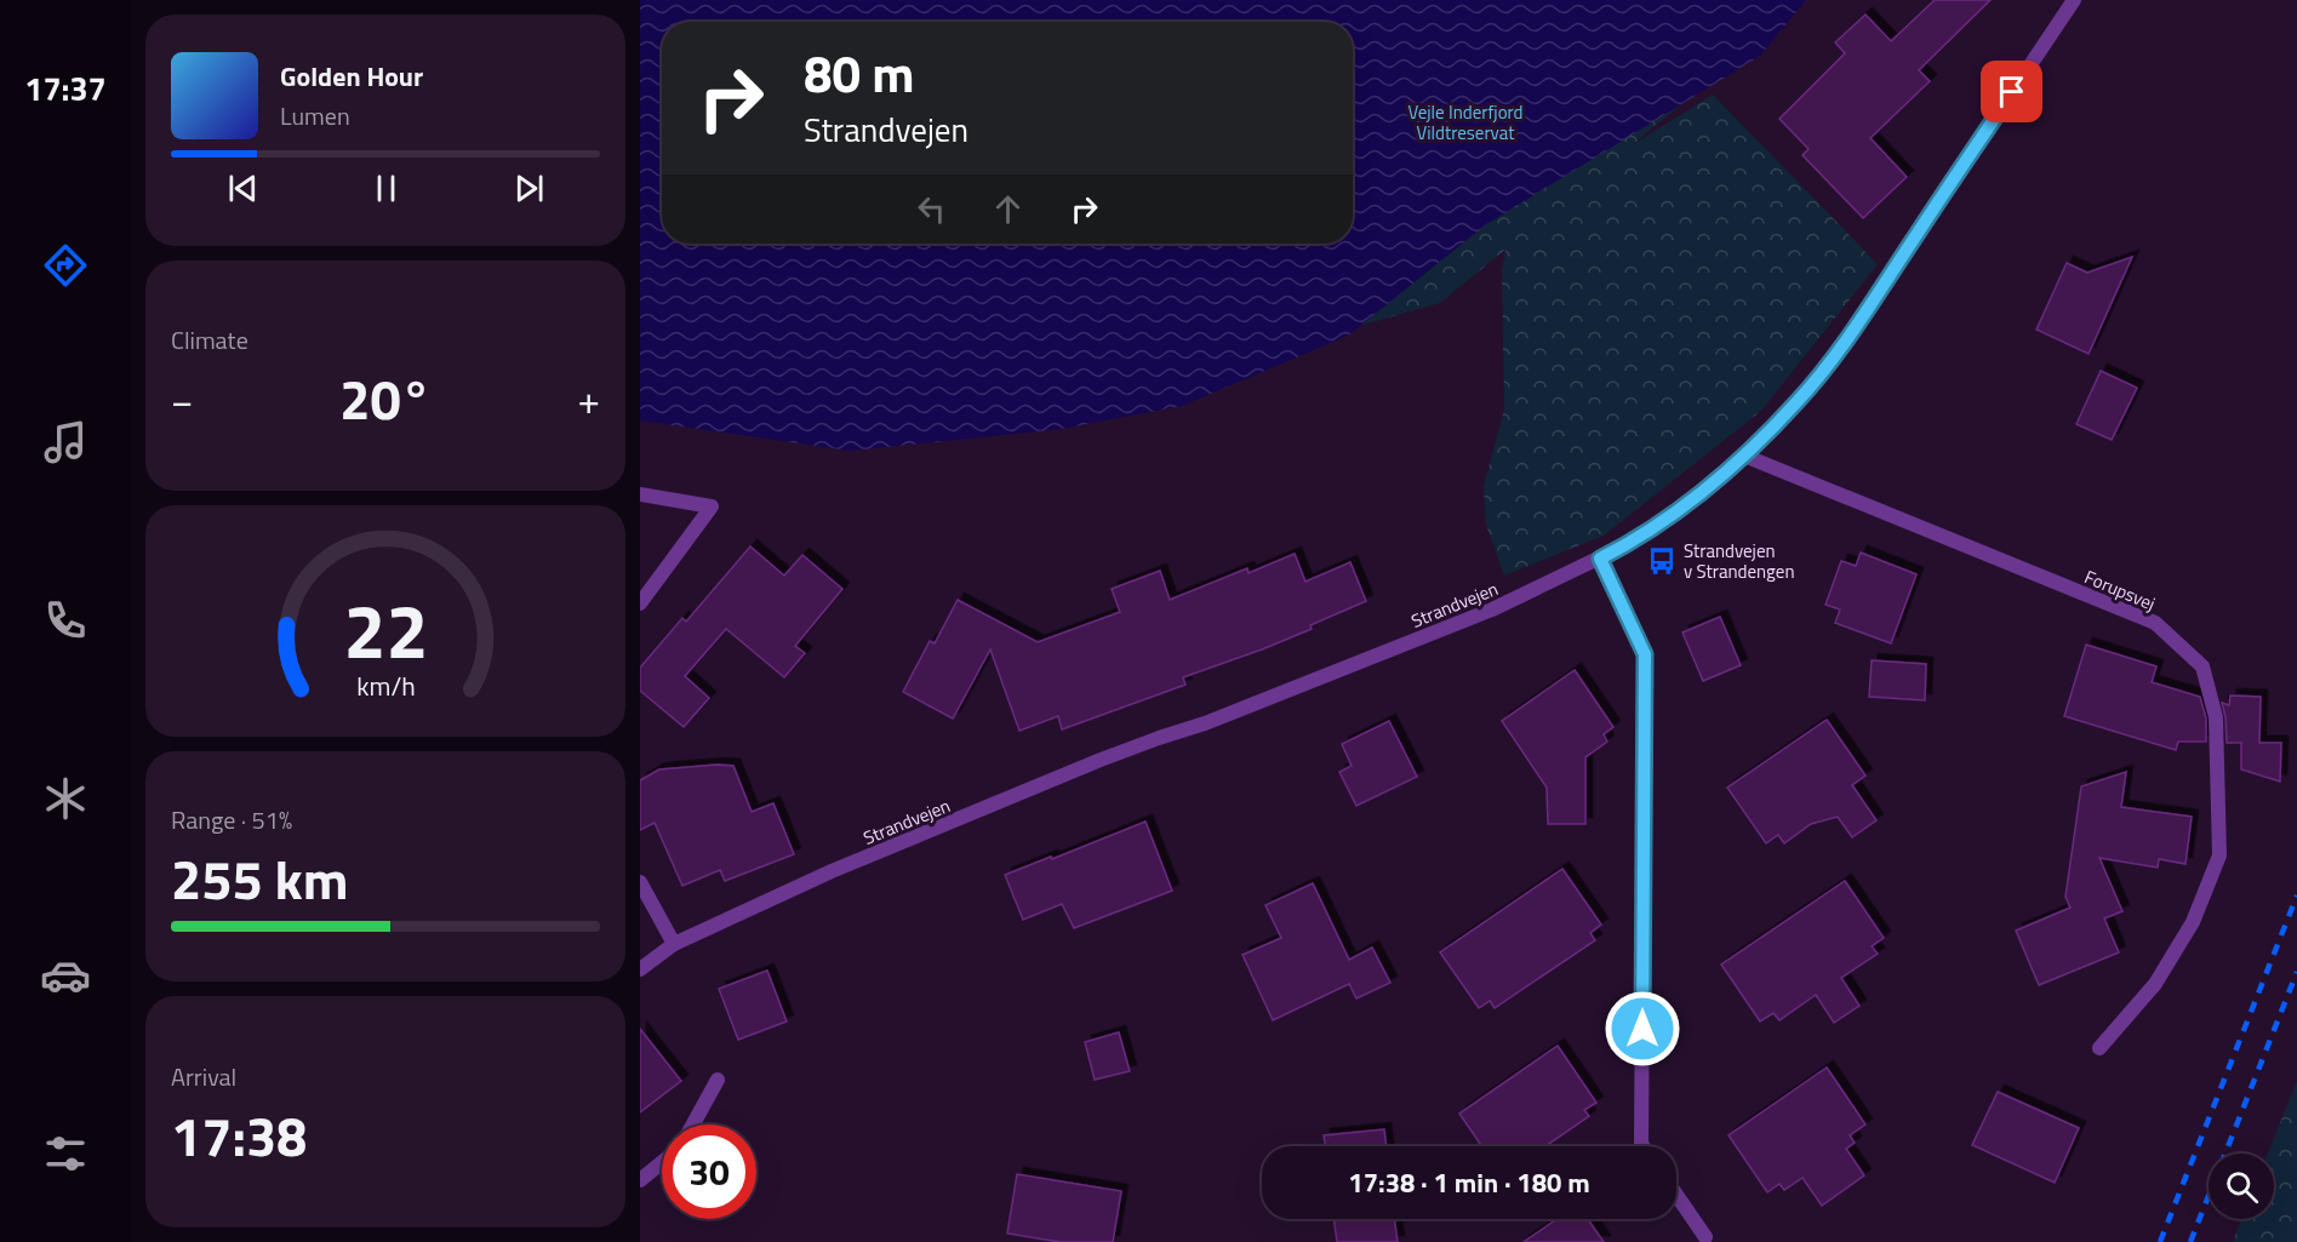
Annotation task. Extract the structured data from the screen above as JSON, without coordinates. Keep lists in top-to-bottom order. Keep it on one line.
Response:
{"streets":{"street":["Forupsvej","Strandvejen"]},"crossings":[["Forupsvej","Strandvejen"]],"parks":["Vejle Inderfjord Vildtreservat"],"places":{"bus stop":["Strandvejen v Strandengen"]},"page":{"tabs":"17:37","turn":["80 m","Strandvejen"],"song":["Golden Hour","Lumen"],"tile":["Climate",["Range · 51%","255 km"],["Arrival","17:38"]],"heat":["−","20°","+"],"limit":"30","trip":"17:38 · 1 min · 180 m","gauge":["22","km/h"]}}
